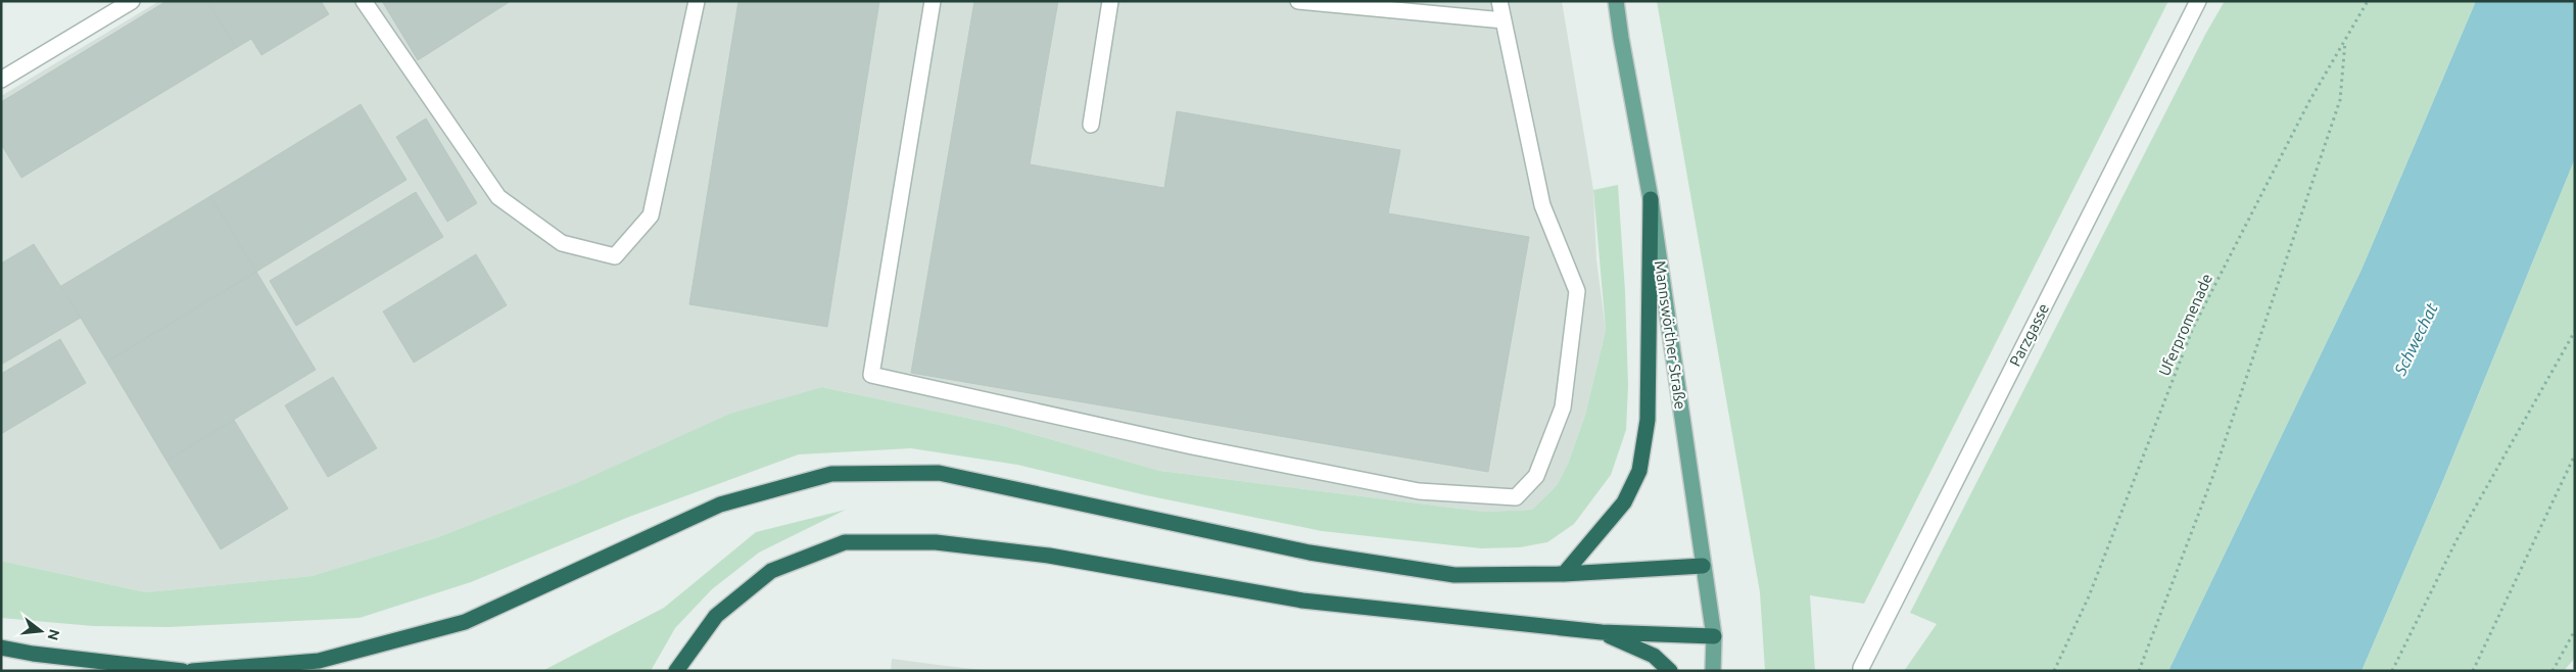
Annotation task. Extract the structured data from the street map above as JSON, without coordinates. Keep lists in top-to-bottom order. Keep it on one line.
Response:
{"streets":{"main road":["Mannswörther Straße"],"street":["Parzgasse"],"path":["Uferpromenade"]},"water":["Schwechat"],"north":"right"}
